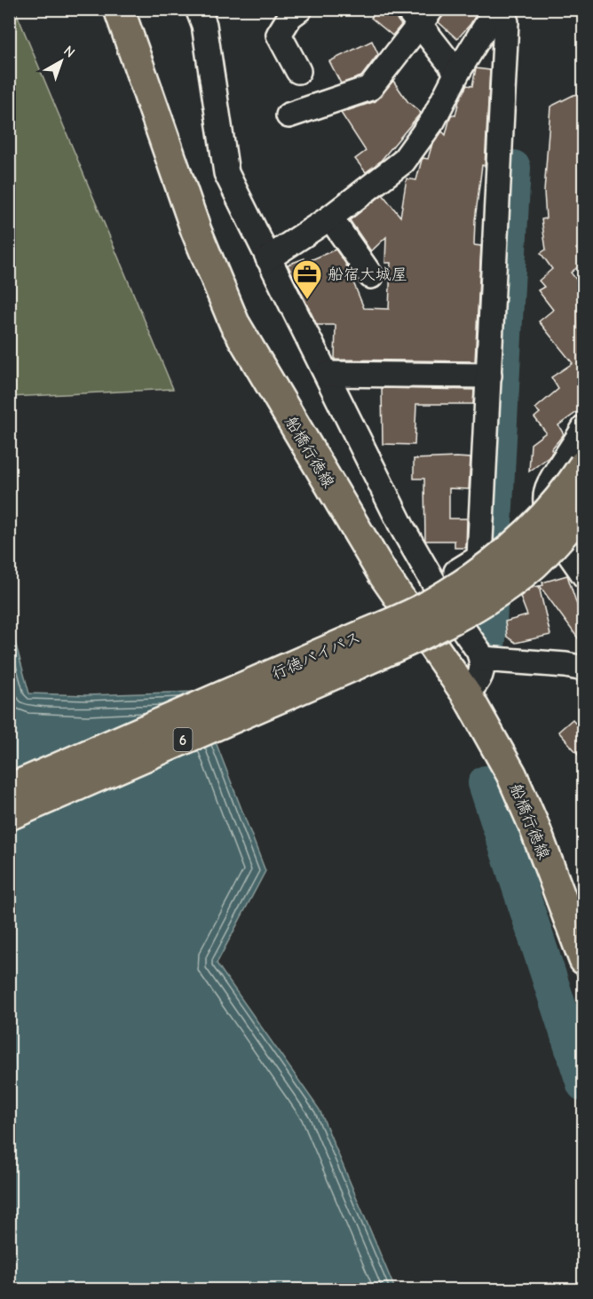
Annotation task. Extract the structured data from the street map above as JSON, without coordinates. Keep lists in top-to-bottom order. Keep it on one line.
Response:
{"streets":{"main road":["船橋行徳線","行徳バイパス","6"]},"places":{"office":["船宿大城屋"]},"north":"top right"}
